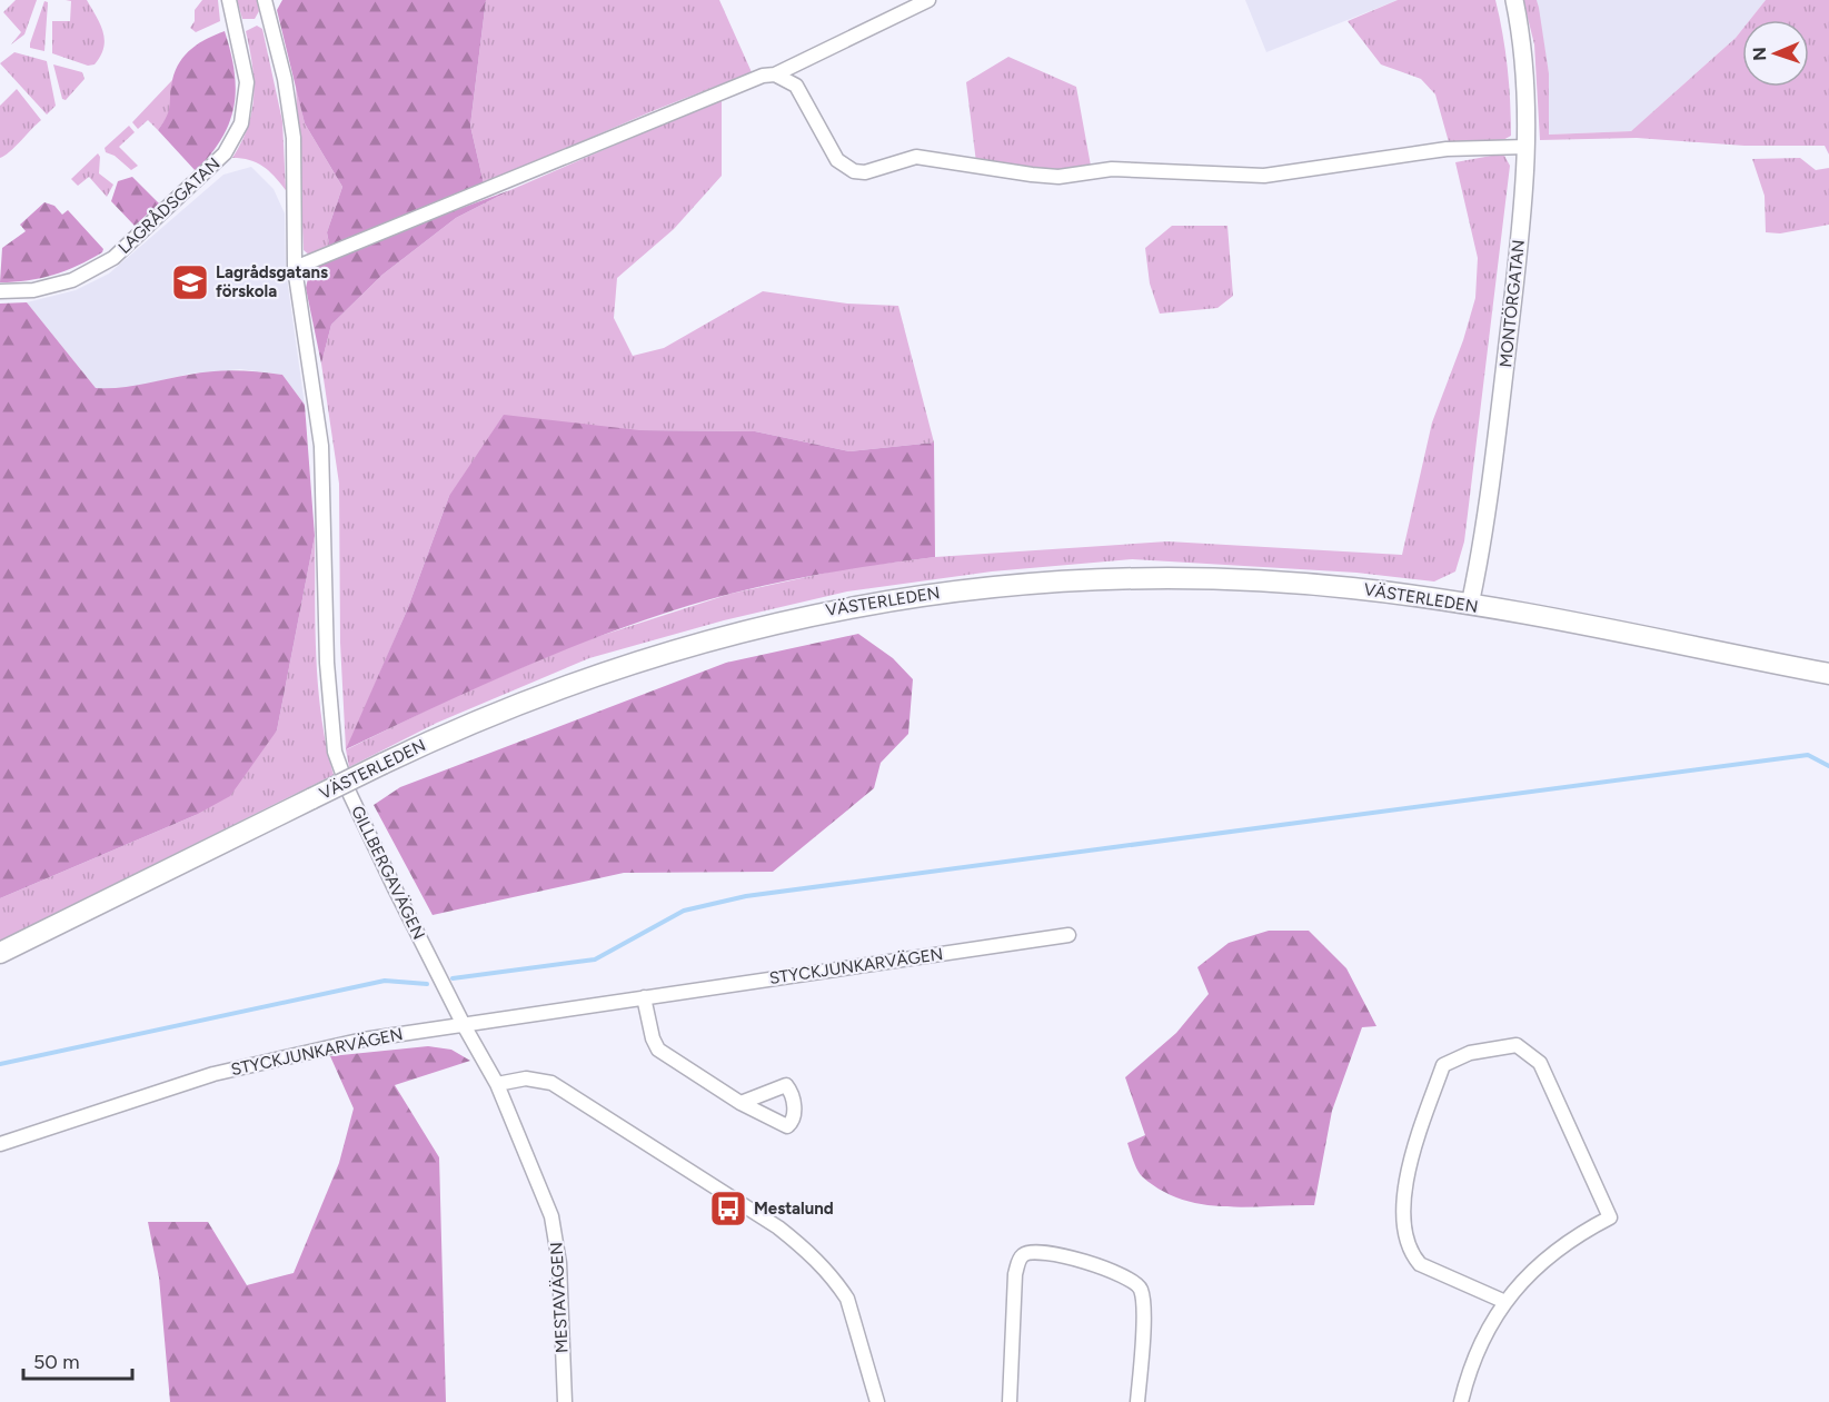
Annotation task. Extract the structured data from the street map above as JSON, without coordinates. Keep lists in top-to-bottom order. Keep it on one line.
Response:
{"streets":{"main road":["VÄSTERLEDEN"],"street":["LAGRÅDSGATAN","MONTÖRGATAN","GILLBERGAVÄGEN","STYCKJUNKARVÄGEN","MESTAVÄGEN"]},"crossings":[["MONTÖRGATAN","VÄSTERLEDEN"],["GILLBERGAVÄGEN","STYCKJUNKARVÄGEN"],["GILLBERGAVÄGEN","MESTAVÄGEN"]],"places":{"school or university":["Lagrådsgatans förskola"],"bus stop":["Mestalund"]},"scale_bar":"50 m","north":"left"}
